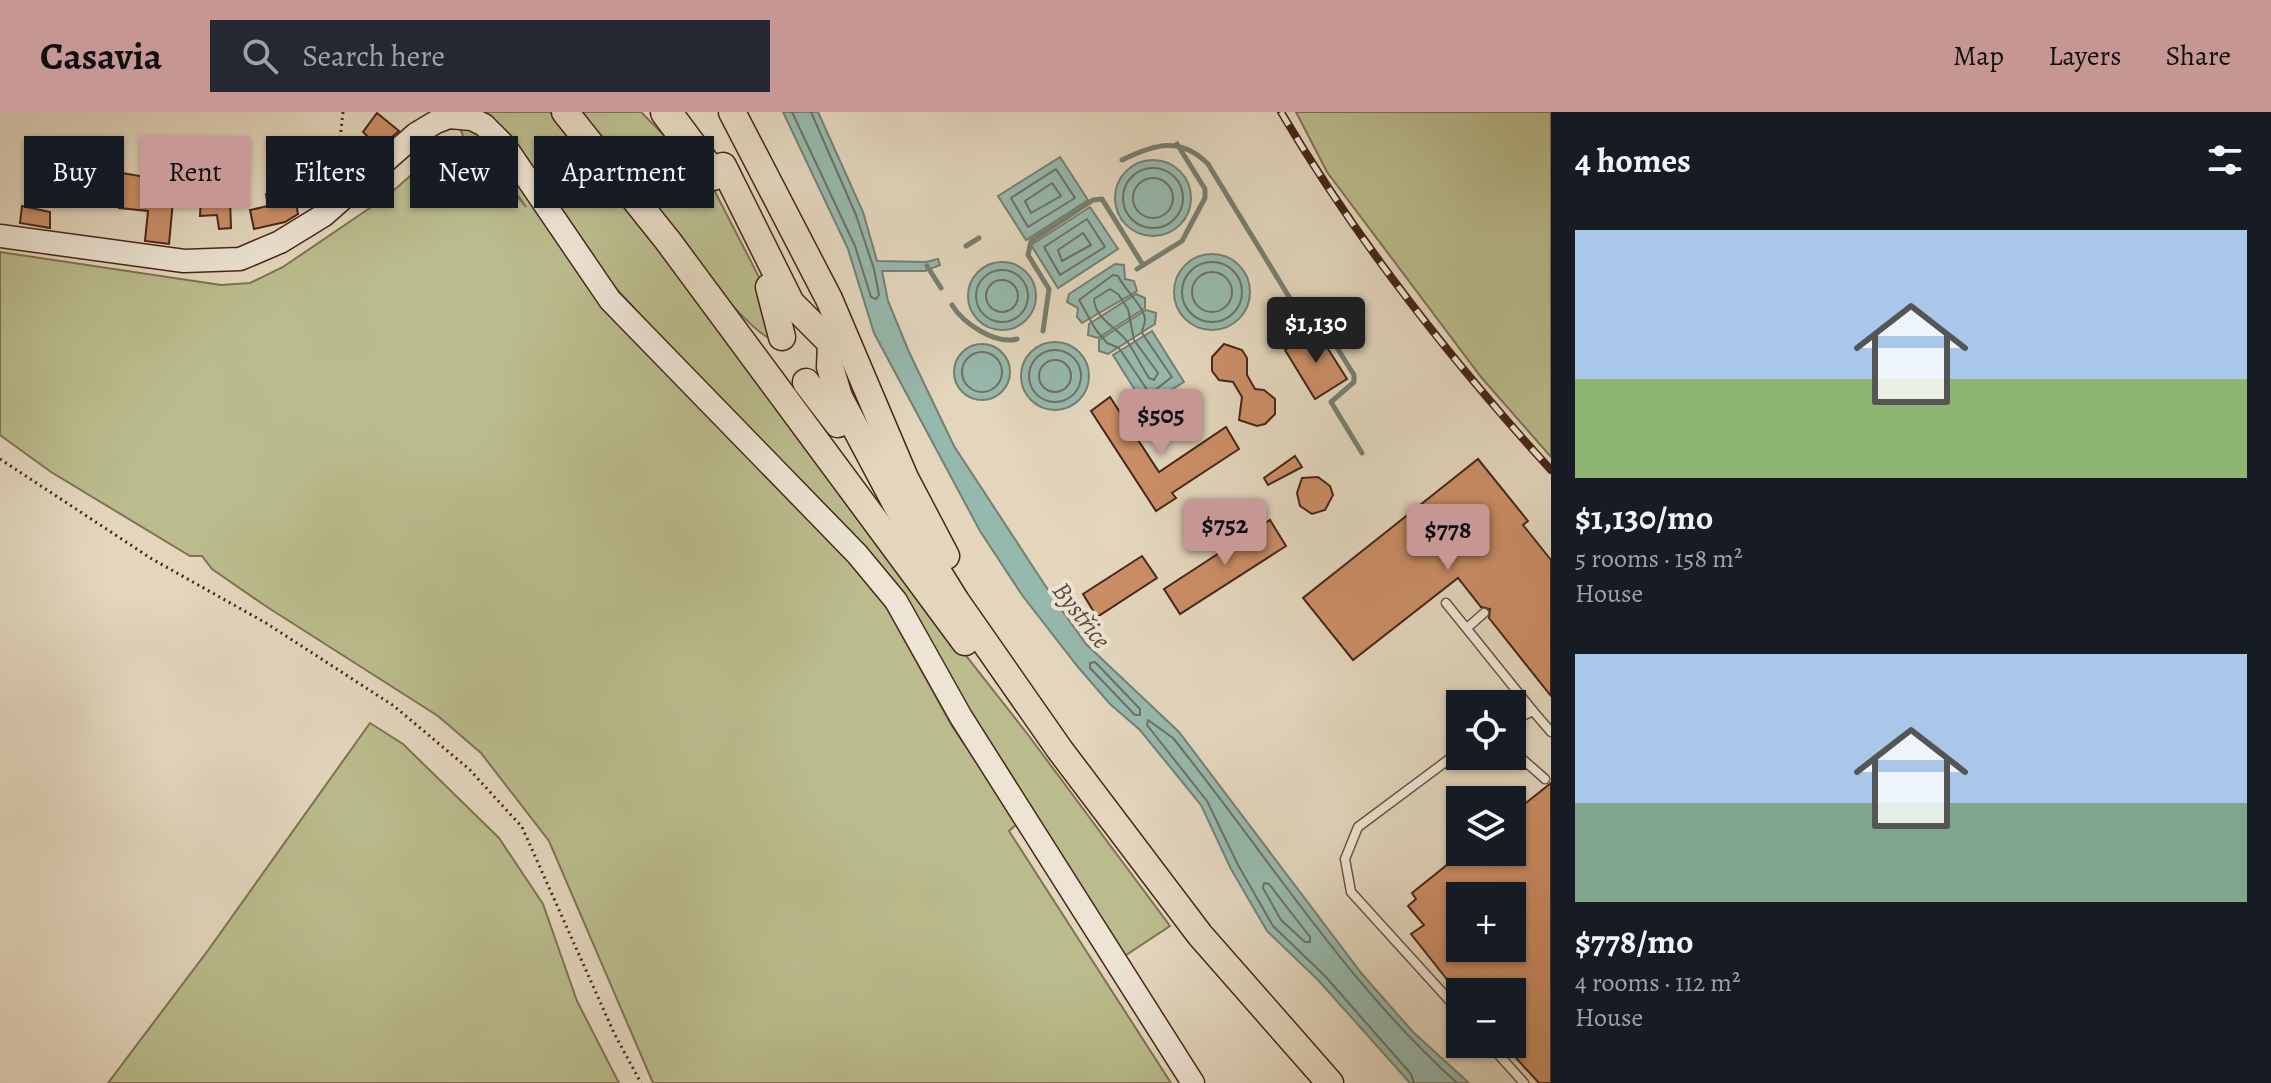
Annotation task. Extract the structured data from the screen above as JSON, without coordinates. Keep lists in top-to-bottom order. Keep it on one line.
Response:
{"water":["Bystřice"],"page":{"header":"Casavia","search":"Search here","nav":["Map","Layers","Share"],"heading":"4 homes","chip":["Buy","Rent","Filters","New","Apartment"],"list":[{"name":"$1,130/mo","note":"5 rooms · 158 m² · House"},{"name":"$778/mo","note":"4 rooms · 112 m² · House"}],"price":["$1,130","$505","$752","$778"],"map_buttons":["+","−"]}}
